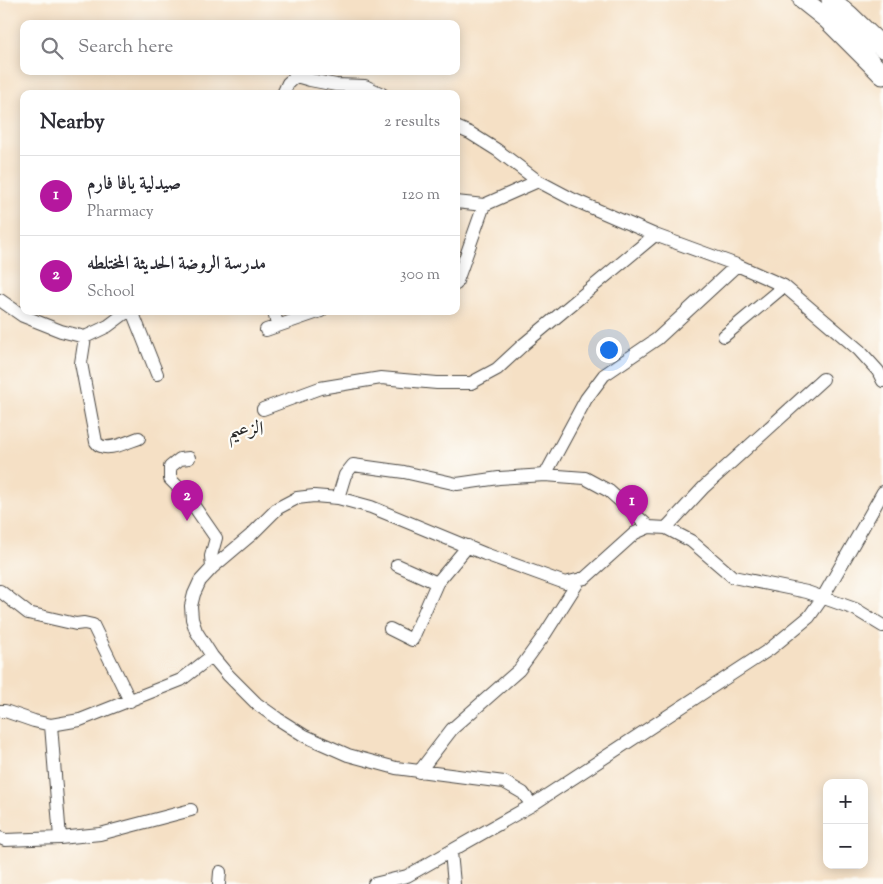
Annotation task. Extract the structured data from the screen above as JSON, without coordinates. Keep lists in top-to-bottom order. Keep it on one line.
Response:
{"districts":["الزعيم"],"page":{"search":"Search here","heading":["Nearby","2 results"],"list":[{"mark":"1","name":"صيدلية يافا فارم","note":"Pharmacy","value":"120 m"},{"mark":"2","name":"مدرسة الروضة الحديثة المختلطه","note":"School","value":"300 m"}],"pins":["2","1"],"map_buttons":["+","−"]}}
